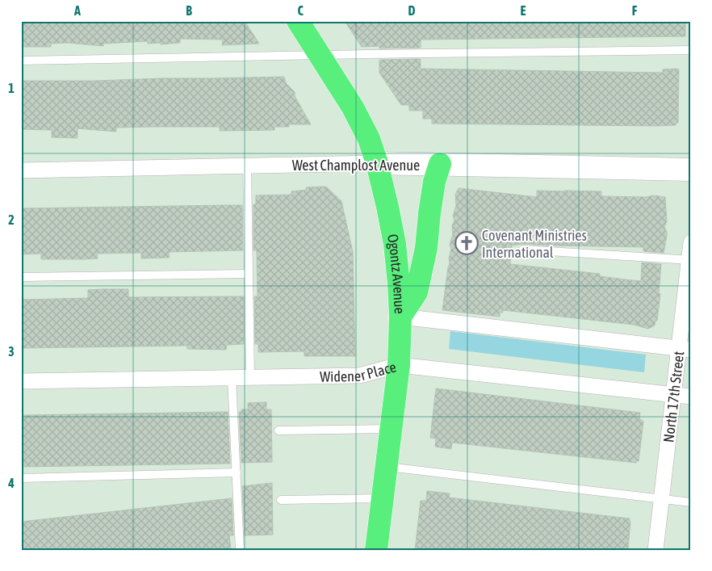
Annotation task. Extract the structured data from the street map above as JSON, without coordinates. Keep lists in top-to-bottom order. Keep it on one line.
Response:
{"streets":{"main road":["Ogontz Avenue"],"street":["West Champlost Avenue","Widener Place","North 17th Street"]},"crossings":[["West Champlost Avenue","Ogontz Avenue"],["Ogontz Avenue","Widener Place"],["Widener Place","North 17th Street"]],"places":{"church":["Covenant Ministries International"]},"grid":{"columns":["A","B","C","D","E","F"],"rows":["1","2","3","4"]}}
